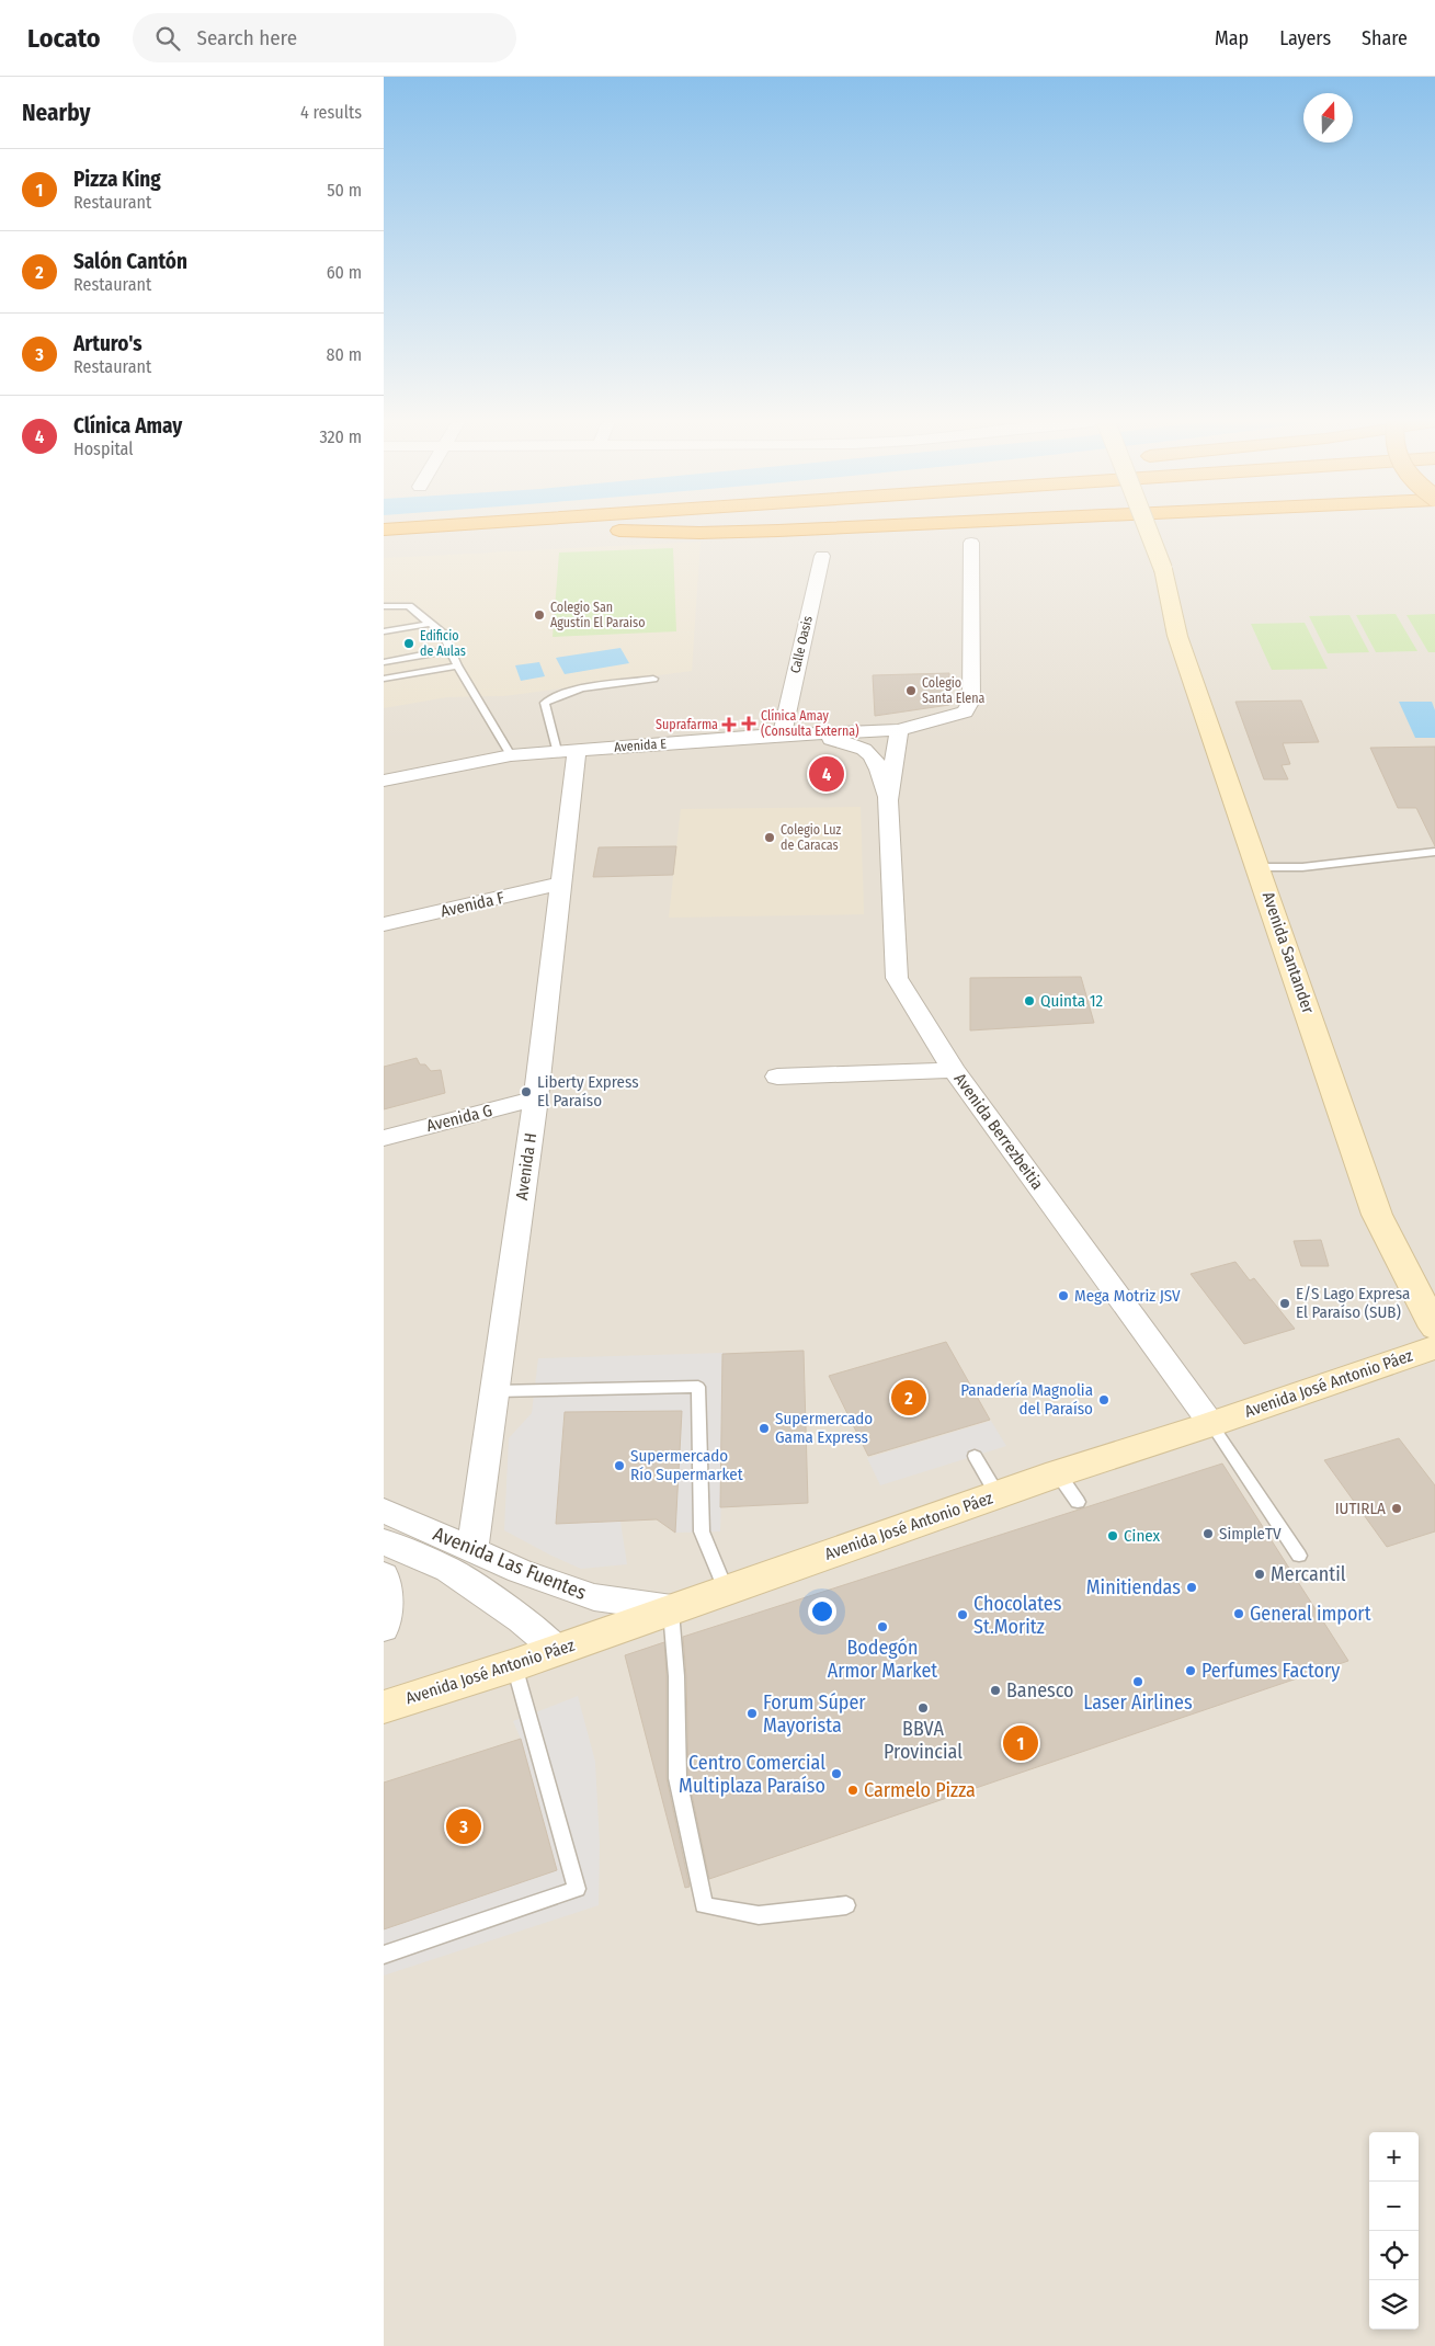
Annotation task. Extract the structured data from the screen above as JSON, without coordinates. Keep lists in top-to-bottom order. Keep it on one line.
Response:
{"streets":{"street":["Calle Oasis","Avenida E","Avenida F","Avenida Santander","Avenida G","Avenida Berrezbeitia","Avenida H","Avenida José Antonio Páez","Avenida Las Fuentes"]},"crossings":[["Calle Oasis","Avenida E"],["Calle Oasis","Avenida Berrezbeitia"],["Avenida E","Avenida Berrezbeitia"],["Avenida E","Avenida H"],["Avenida F","Avenida H"],["Avenida G","Avenida H"],["Avenida Berrezbeitia","Avenida José Antonio Páez"],["Avenida H","Avenida Las Fuentes"],["Avenida José Antonio Páez","Avenida Las Fuentes"]],"places":{"other":["Colegio San Agustín El Paraiso","Edificio de Aulas","Colegio Santa Elena","Colegio Luz de Caracas","Quinta 12","Liberty Express El Paraíso","Mega Motriz JSV","E/S Lago Expresa El Paraíso (SUB)","Panadería Magnolia del Paraíso","Supermercado Gama Express","Supermercado Río Supermarket","IUTIRLA","SimpleTV","Cinex","Mercantil","Minitiendas","General import","Chocolates St.Moritz","Bodegón Armor Market","Perfumes Factory","Laser Airlines","Banesco","BBVA Provincial","Forum Súper Mayorista","Centro Comercial Multiplaza Paraíso","Carmelo Pizza"],"health":["Clínica Amay (Consulta Externa)","Suprafarma"]},"north":"top","page":{"header":"Locato","search":"Search here","nav":["Map","Layers","Share"],"heading":["Nearby","4 results"],"list":[{"mark":"1","name":"Pizza King","note":"Restaurant","value":"50 m"},{"mark":"2","name":"Salón Cantón","note":"Restaurant","value":"60 m"},{"mark":"3","name":"Arturo's","note":"Restaurant","value":"80 m"},{"mark":"4","name":"Clínica Amay","note":"Hospital","value":"320 m"}],"pins":["4","2","1","3"],"map_buttons":["+","−"]}}
